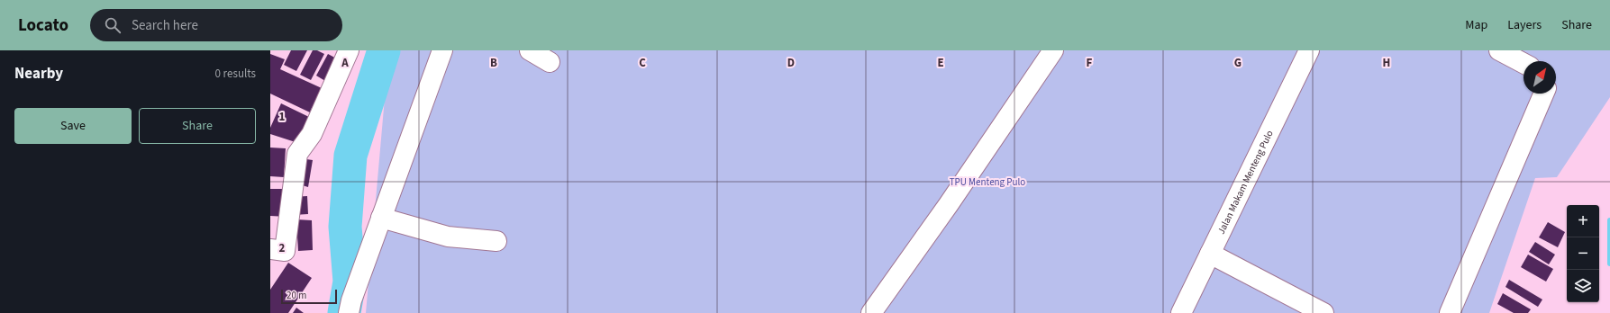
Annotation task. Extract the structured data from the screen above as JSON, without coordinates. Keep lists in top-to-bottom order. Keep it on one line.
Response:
{"streets":{"street":["Jalan Makam Menteng Pulo"]},"parks":["TPU Menteng Pulo"],"scale_bar":"20 m","north":"top right","page":{"header":"Locato","search":"Search here","nav":["Map","Layers","Share"],"heading":["Nearby","0 results"],"buttons":["Save","Share"],"map_buttons":["+","−"],"scale":"20 m"},"grid":{"columns":["A","B","C","D","E","F","G","H"],"rows":["1","2"]}}
